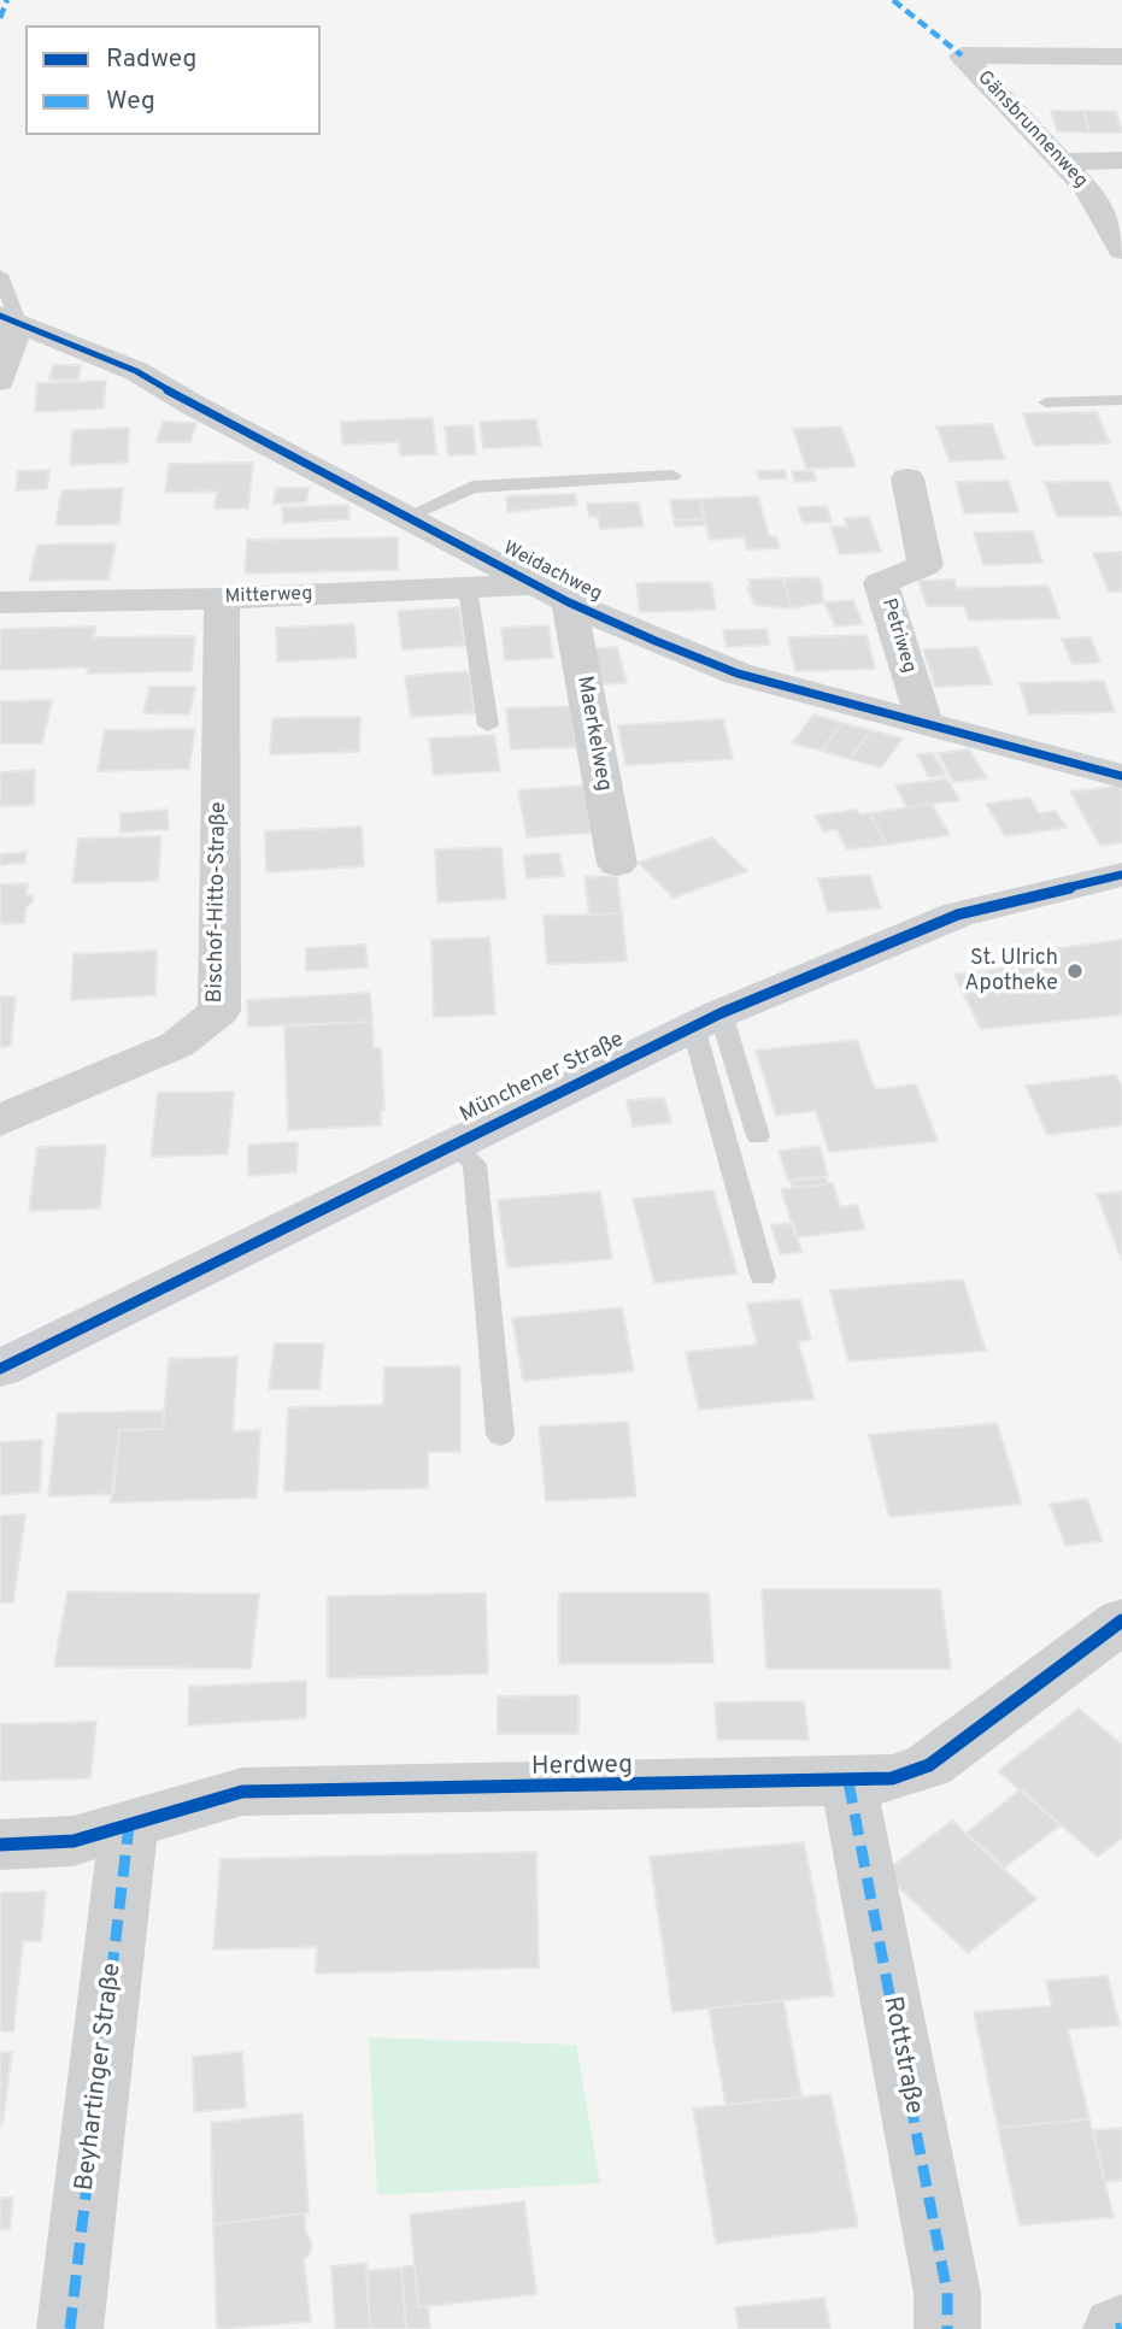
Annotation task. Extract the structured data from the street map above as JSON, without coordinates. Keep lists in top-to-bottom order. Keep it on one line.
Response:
{"streets":{"main road":["Münchener Straße"],"street":["Gänsbrunnenweg","Weidachweg","Mitterweg","Petriweg","Maerkelweg","Bischof-Hitto-Straße","Herdweg","Rottstraße","Beyhartinger Straße"]},"crossings":[["Weidachweg","Mitterweg"],["Weidachweg","Petriweg"],["Weidachweg","Maerkelweg"],["Mitterweg","Maerkelweg"],["Mitterweg","Bischof-Hitto-Straße"],["Herdweg","Rottstraße"],["Herdweg","Beyhartinger Straße"]],"places":["St. Ulrich Apotheke"],"legend":["Radweg","Weg"]}
